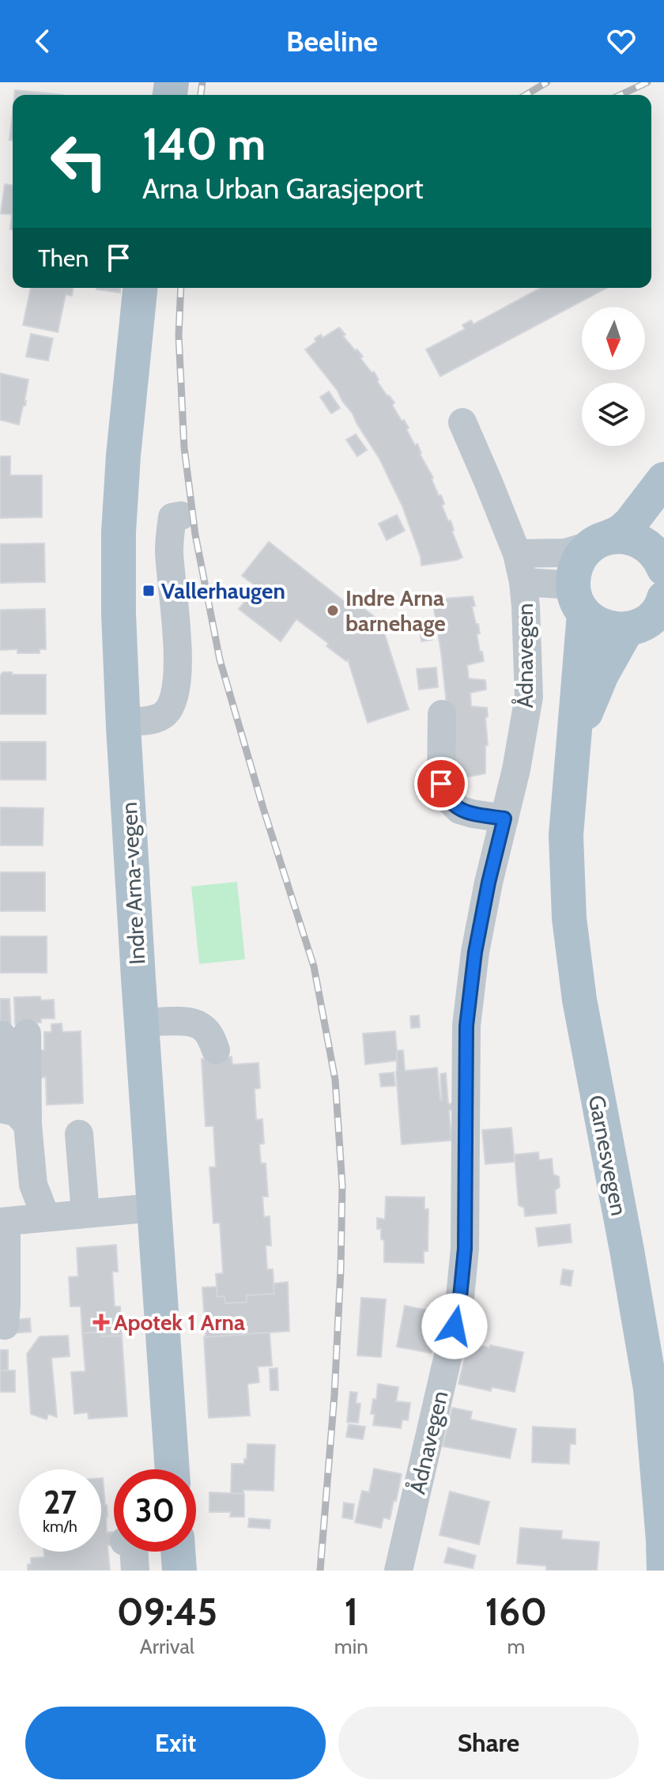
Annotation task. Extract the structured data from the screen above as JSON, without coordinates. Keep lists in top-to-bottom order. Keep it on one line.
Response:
{"streets":{"main road":["Indre Arna-vegen","Garnesvegen"],"street":["Ådnavegen"]},"places":{"transit":["Vallerhaugen"],"other":["Indre Arna barnehage"],"health":["Apotek 1 Arna"]},"north":"bottom","page":{"header":"Beeline","turn":["140 m","Arna Urban Garasjeport"],"then":"Then","speed":"27 km/h","limit":"30","eta":["09:45","Arrival","1","min","160","m"],"buttons":["Exit","Share"]}}
